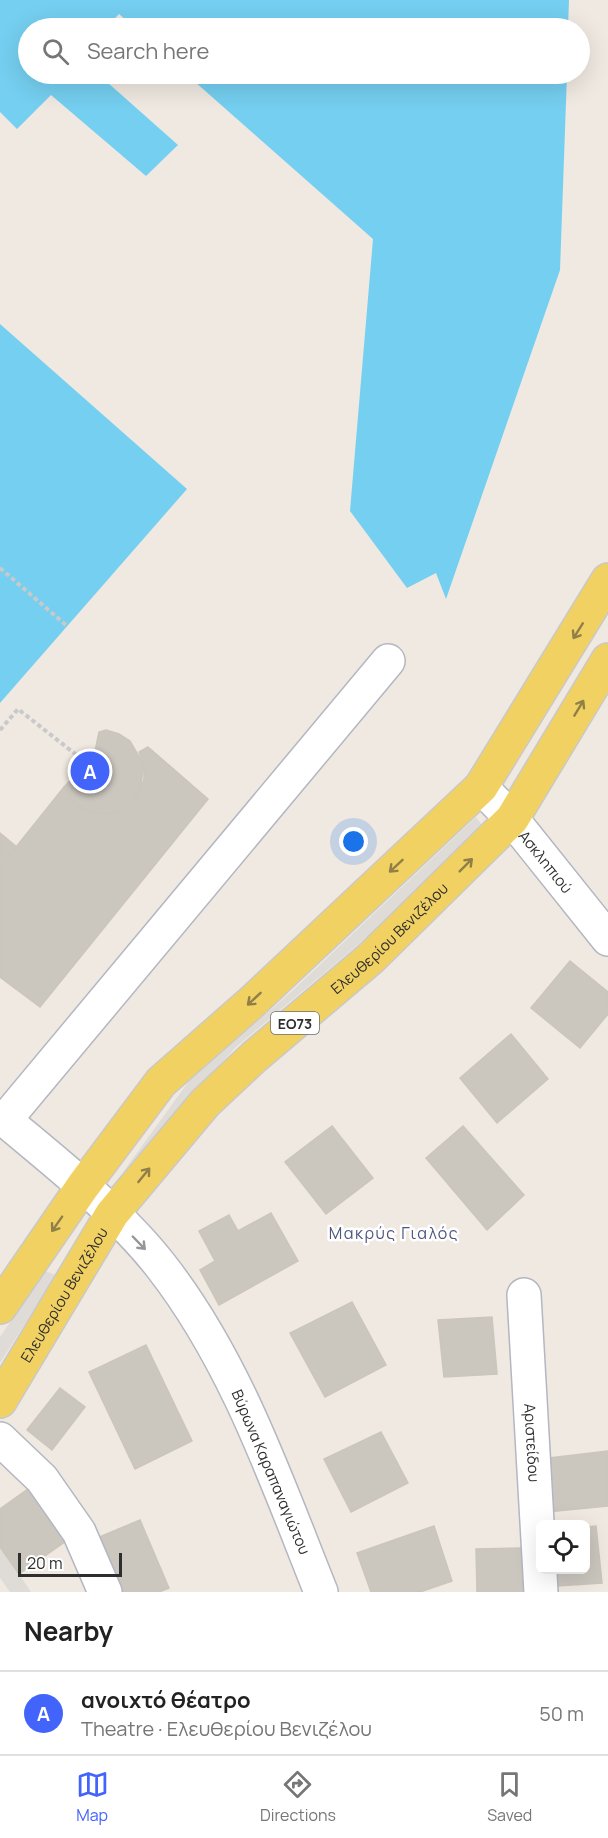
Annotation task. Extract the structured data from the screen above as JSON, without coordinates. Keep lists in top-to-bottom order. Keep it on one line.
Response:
{"streets":{"main road":["Ελευθερίου Βενιζέλου","ΕΟ73"],"street":["Ασκληπιού","Αριστείδου","Βύρωνα Καραπαναγιώτου"]},"crossings":[["Ασκληπιού","Ελευθερίου Βενιζέλου"],["Ασκληπιού","ΕΟ73"],["Ελευθερίου Βενιζέλου","Βύρωνα Καραπαναγιώτου"],["ΕΟ73","Βύρωνα Καραπαναγιώτου"]],"districts":["Μακρύς Γιαλός"],"scale_bar":"20 m","page":{"search":"Search here","pins":"A","scale":"20 m","heading":"Nearby","list":[{"mark":"A","name":"ανοιχτό θέατρο","note":"Theatre · Ελευθερίου Βενιζέλου","value":"50 m"}],"nav":["Map","Directions","Saved"]}}
